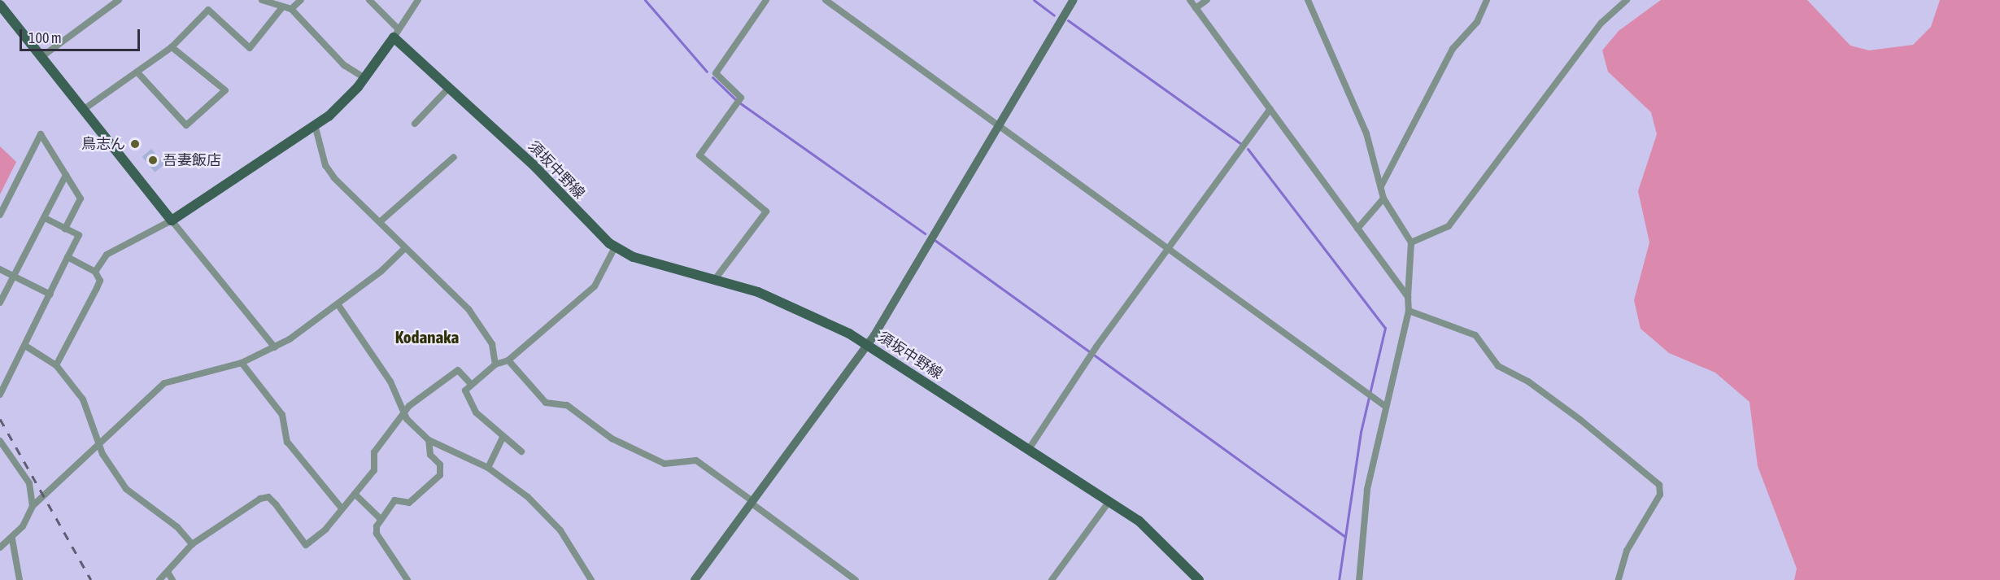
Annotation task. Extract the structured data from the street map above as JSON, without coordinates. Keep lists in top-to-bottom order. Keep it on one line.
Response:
{"streets":{"main road":["須坂中野線"]},"districts":["Kodanaka"],"places":["鳥志ん","吾妻飯店"],"scale_bar":"100 m"}
